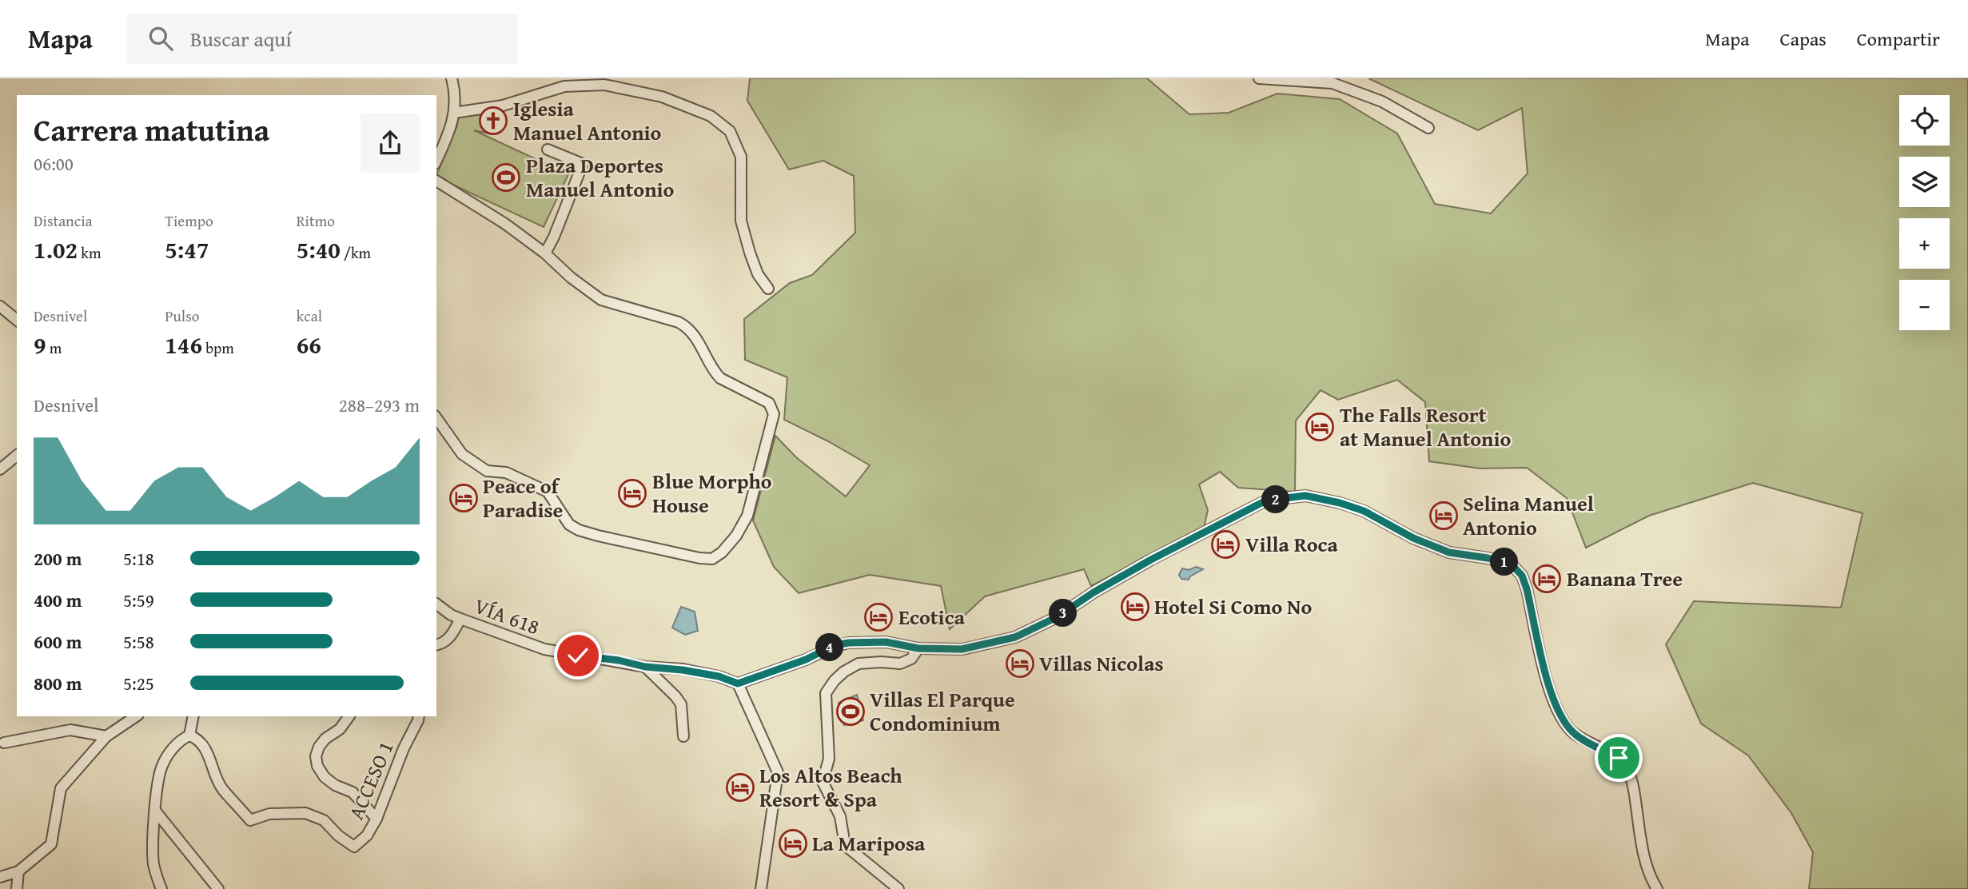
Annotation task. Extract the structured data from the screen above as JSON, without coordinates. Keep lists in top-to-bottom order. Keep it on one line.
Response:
{"streets":{"street":["VÍA 618","ACCESO 1"]},"places":{"church":["Iglesia Manuel Antonio"],"sports":["Plaza Deportes Manuel Antonio","Villas El Parque Condominium"],"hotel":["The Falls Resort at Manuel Antonio","Blue Morpho House","Peace of Paradise","Selina Manuel Antonio","Villa Roca","Banana Tree","Hotel Si Como No","Ecotica","Villas Nicolas","Los Altos Beach Resort & Spa","La Mariposa"]},"page":{"header":"Mapa","search":"Buscar aquí","nav":["Mapa","Capas","Compartir"],"map_buttons":["+","−"],"heading":["Carrera matutina","06:00"],"stats":[["Distancia","1.02 km"],["Tiempo","5:47"],["Ritmo","5:40 /km"],["Desnivel","9 m"],["Pulso","146 bpm"],["kcal","66"]],"chart":["Desnivel","288–293 m"],"pins":["2","1","3","4"],"list":[{"name":"200 m","note":"5:18"},{"name":"400 m","note":"5:59"},{"name":"600 m","note":"5:58"},{"name":"800 m","note":"5:25"}]}}
